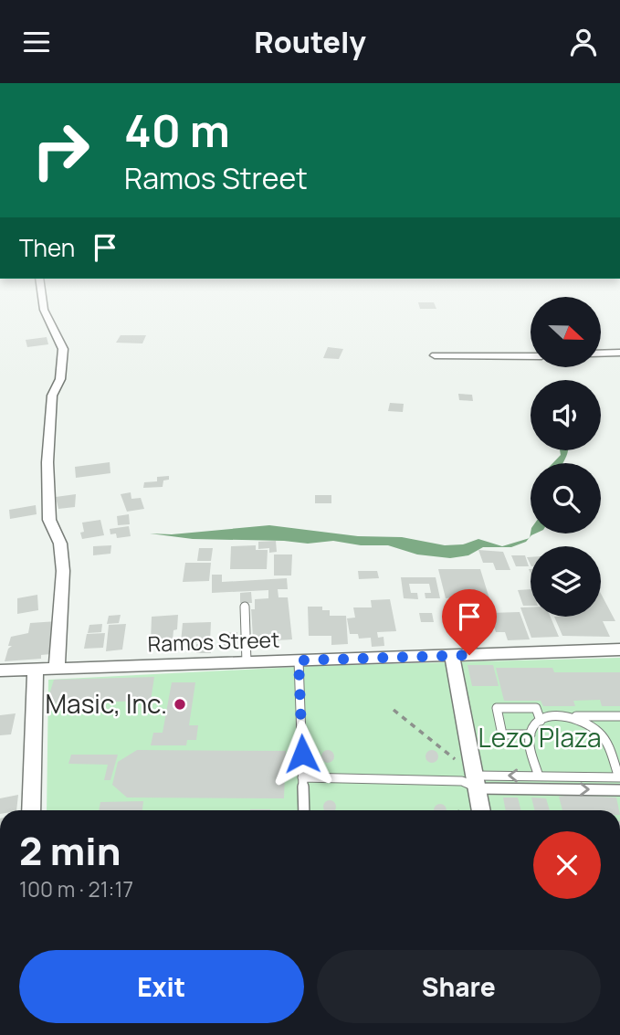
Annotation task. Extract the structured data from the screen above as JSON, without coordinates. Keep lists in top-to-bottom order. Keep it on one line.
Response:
{"streets":{"street":["Ramos Street"]},"parks":["Lezo Plaza"],"places":["Masic, Inc."],"north":"right","page":{"header":"Routely","turn":["40 m","Ramos Street"],"then":"Then","heading":["2 min","100 m · 21:17"],"buttons":["Exit","Share"]}}
